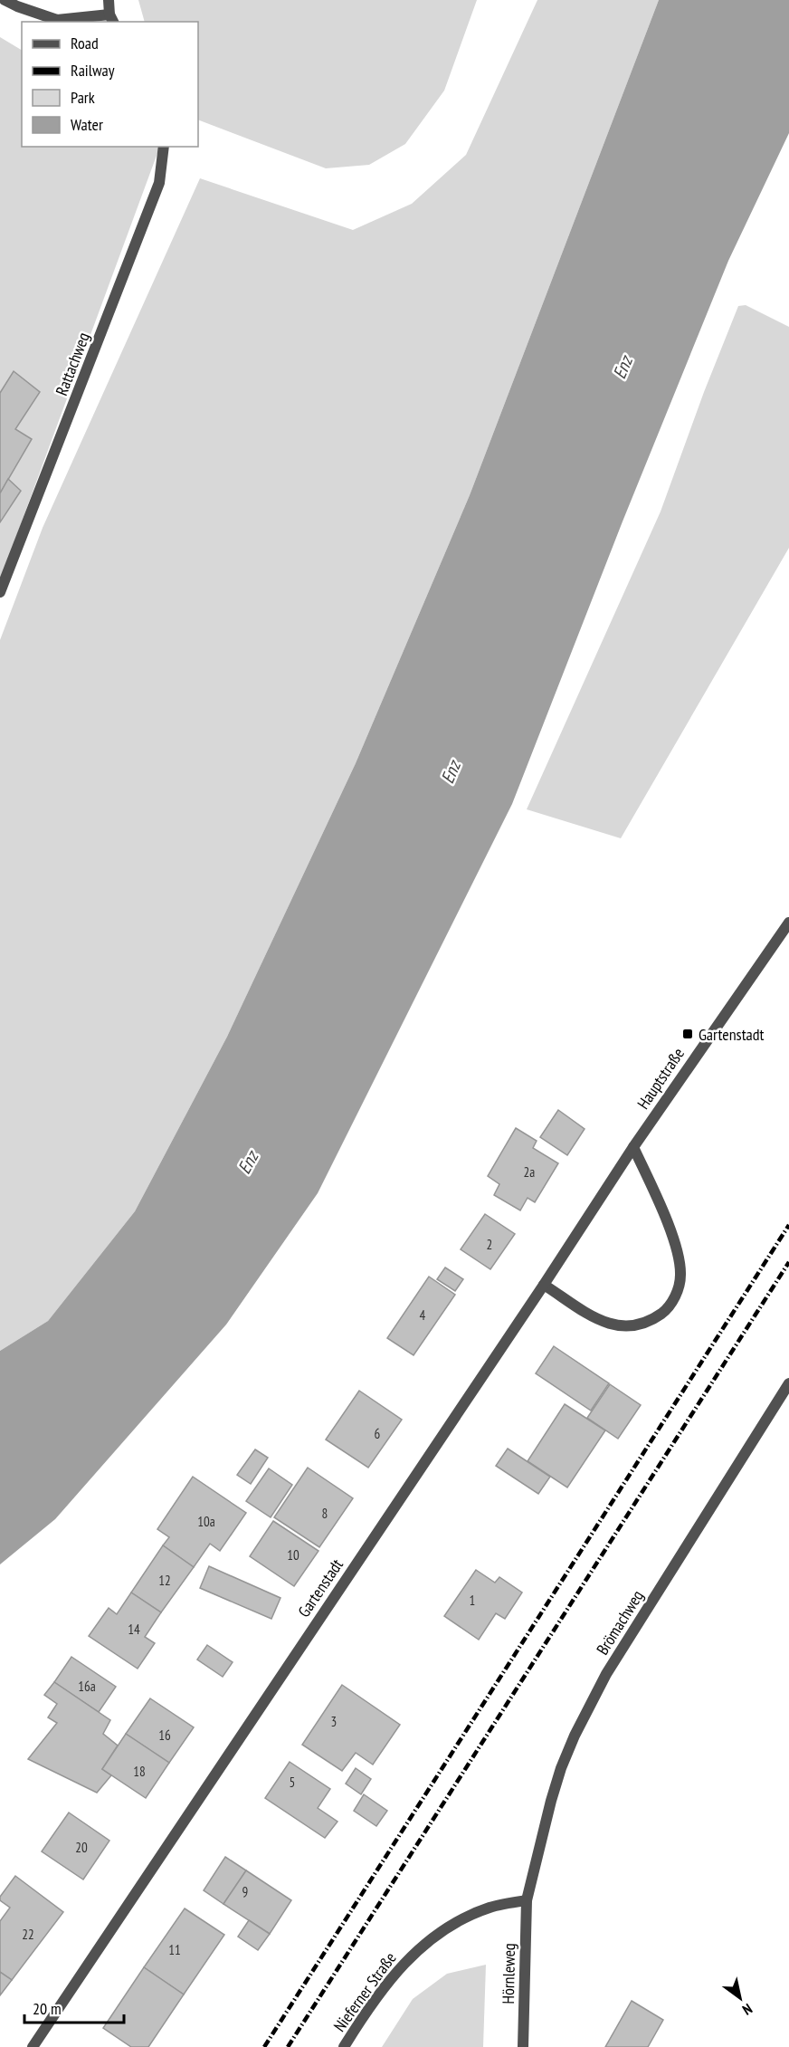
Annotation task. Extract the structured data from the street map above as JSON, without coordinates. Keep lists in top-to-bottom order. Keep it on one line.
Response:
{"streets":{"street":["Rattachweg","Hauptstraße","Gartenstadt","Brömachweg","Hörnleweg","Nieferner Straße"]},"crossings":[["Hauptstraße","Gartenstadt"],["Brömachweg","Hörnleweg"],["Brömachweg","Nieferner Straße"],["Hörnleweg","Nieferner Straße"]],"water":["Enz"],"places":{"transit":["Gartenstadt"]},"house_numbers":["2a","2","4","6","8","10a","10","12","1","14","16a","3","16","18","5","20","9","22","11"],"legend":["Road","Railway","Park","Water"],"scale_bar":"20 m","north":"bottom right"}
